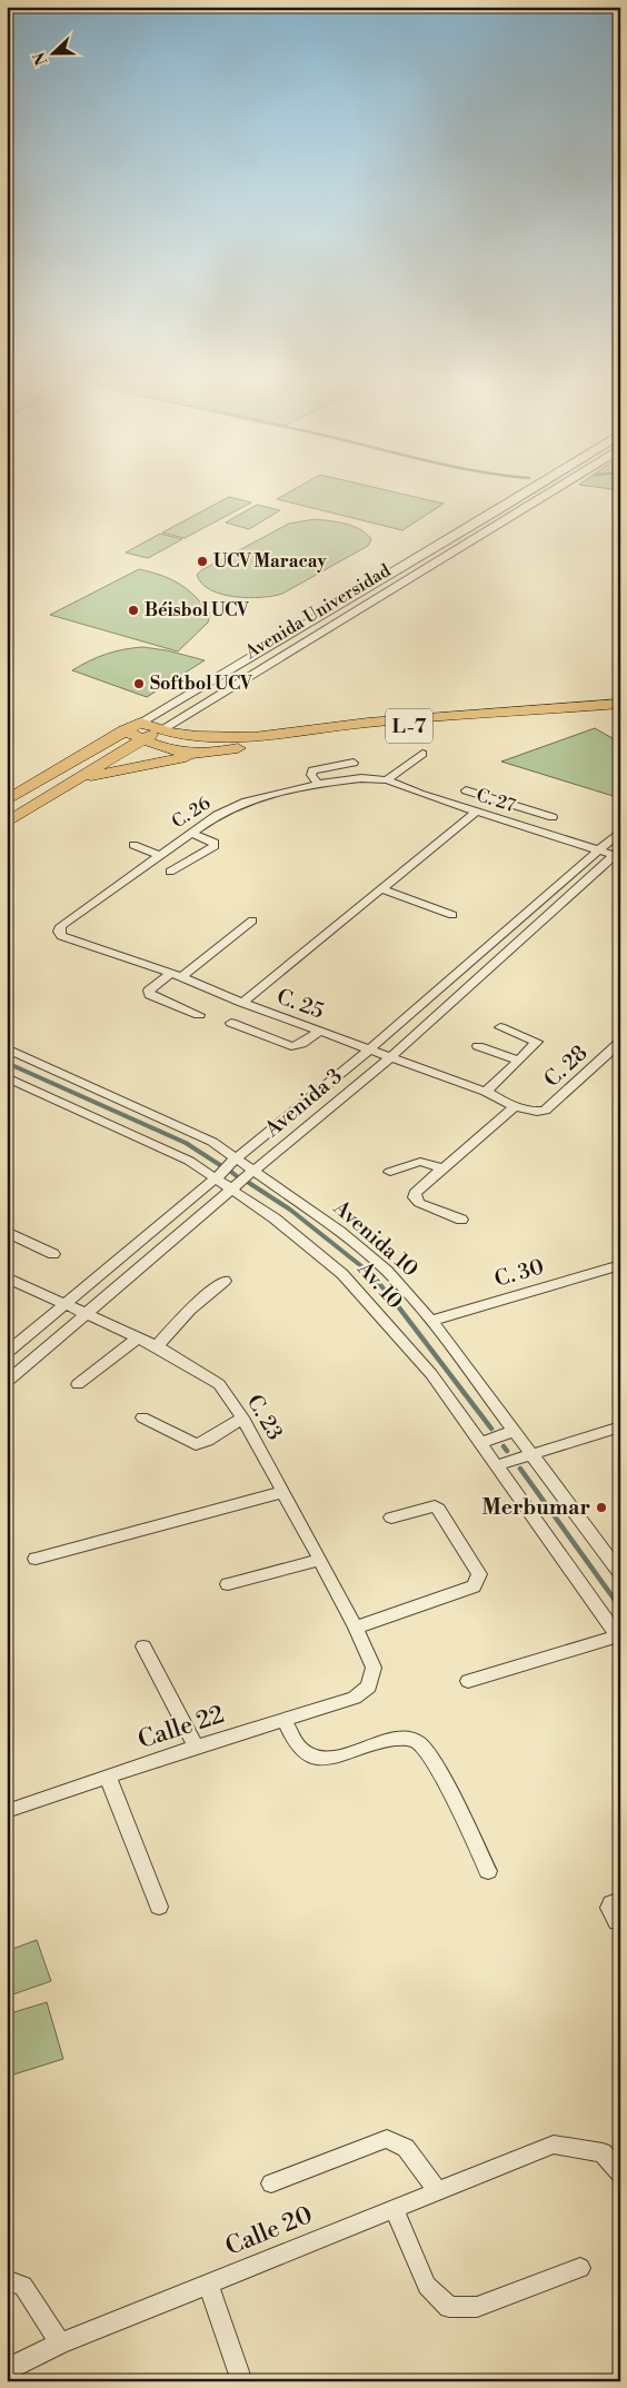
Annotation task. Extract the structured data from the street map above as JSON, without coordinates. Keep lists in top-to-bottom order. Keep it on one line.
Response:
{"streets":{"main road":["Avenida Universidad","L-7"],"street":["C. 27","C. 26","C. 25","C. 28","Avenida 3","Avenida 10","C. 30","Av. 10","C. 23","Calle 22","Calle 20"]},"crossings":[["Avenida Universidad","L-7"],["C. 27","C. 26"],["C. 27","Avenida 3"],["C. 26","C. 25"],["C. 25","C. 28"],["C. 25","Avenida 3"],["Avenida 3","Avenida 10"],["Avenida 3","Av. 10"],["Avenida 3","C. 23"],["Avenida 10","C. 30"],["C. 23","Calle 22"]],"places":["UCV Maracay","Béisbol UCV","Softbol UCV","Merbumar"],"north":"left"}
